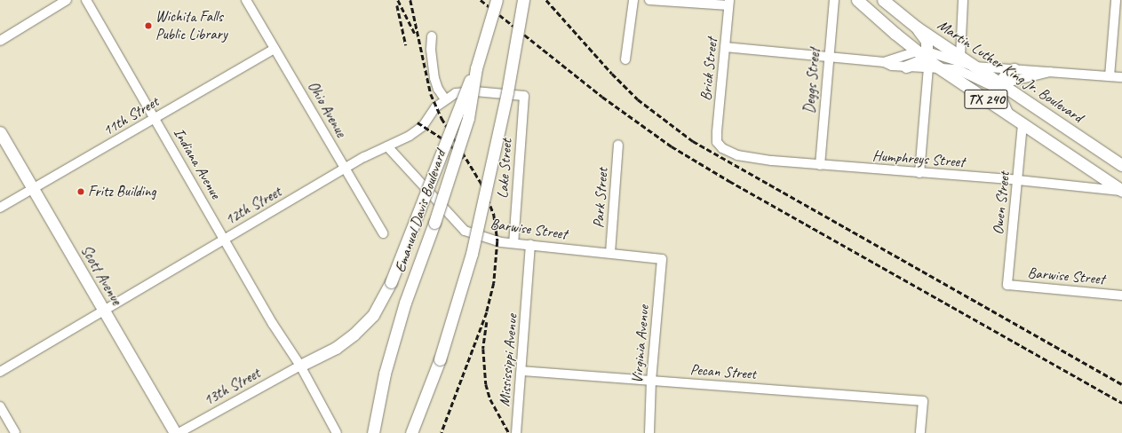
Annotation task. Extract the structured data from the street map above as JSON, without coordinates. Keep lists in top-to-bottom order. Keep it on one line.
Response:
{"streets":{"main road":["Martin Luther King Jr. Boulevard","TX 240","Emanual Davis Boulevard","Scott Avenue"],"street":["Brick Street","Deggs Street","Ohio Avenue","11th Street","Humphreys Street","Indiana Avenue","Lake Street","Park Street","Owen Street","12th Street","Barwise Street","Virginia Avenue","Mississippi Avenue","Pecan Street","13th Street"]},"crossings":[["Brick Street","Humphreys Street"],["Deggs Street","Humphreys Street"],["TX 240","Humphreys Street"],["TX 240","Owen Street"],["Ohio Avenue","11th Street"],["Ohio Avenue","12th Street"],["11th Street","Indiana Avenue"],["11th Street","Scott Avenue"],["Humphreys Street","Owen Street"],["Indiana Avenue","12th Street"],["Indiana Avenue","13th Street"],["Lake Street","12th Street"],["Lake Street","Barwise Street"],["Park Street","Barwise Street"],["Owen Street","Barwise Street"],["12th Street","Barwise Street"],["12th Street","Scott Avenue"],["Barwise Street","Virginia Avenue"],["Barwise Street","Mississippi Avenue"],["Virginia Avenue","Pecan Street"],["Mississippi Avenue","Pecan Street"]],"places":["Wichita Falls Public Library","Fritz Building"]}
